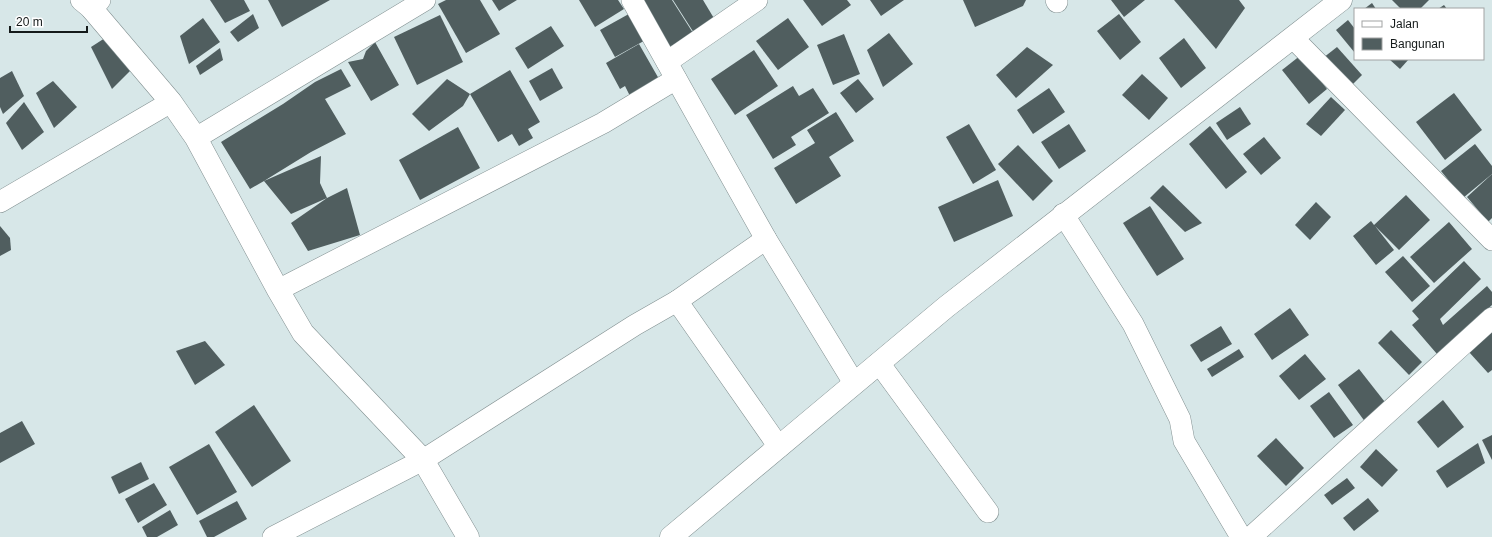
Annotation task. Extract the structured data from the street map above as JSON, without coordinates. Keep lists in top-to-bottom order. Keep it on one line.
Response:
{"legend":["Jalan","Bangunan"],"scale_bar":"20 m"}
